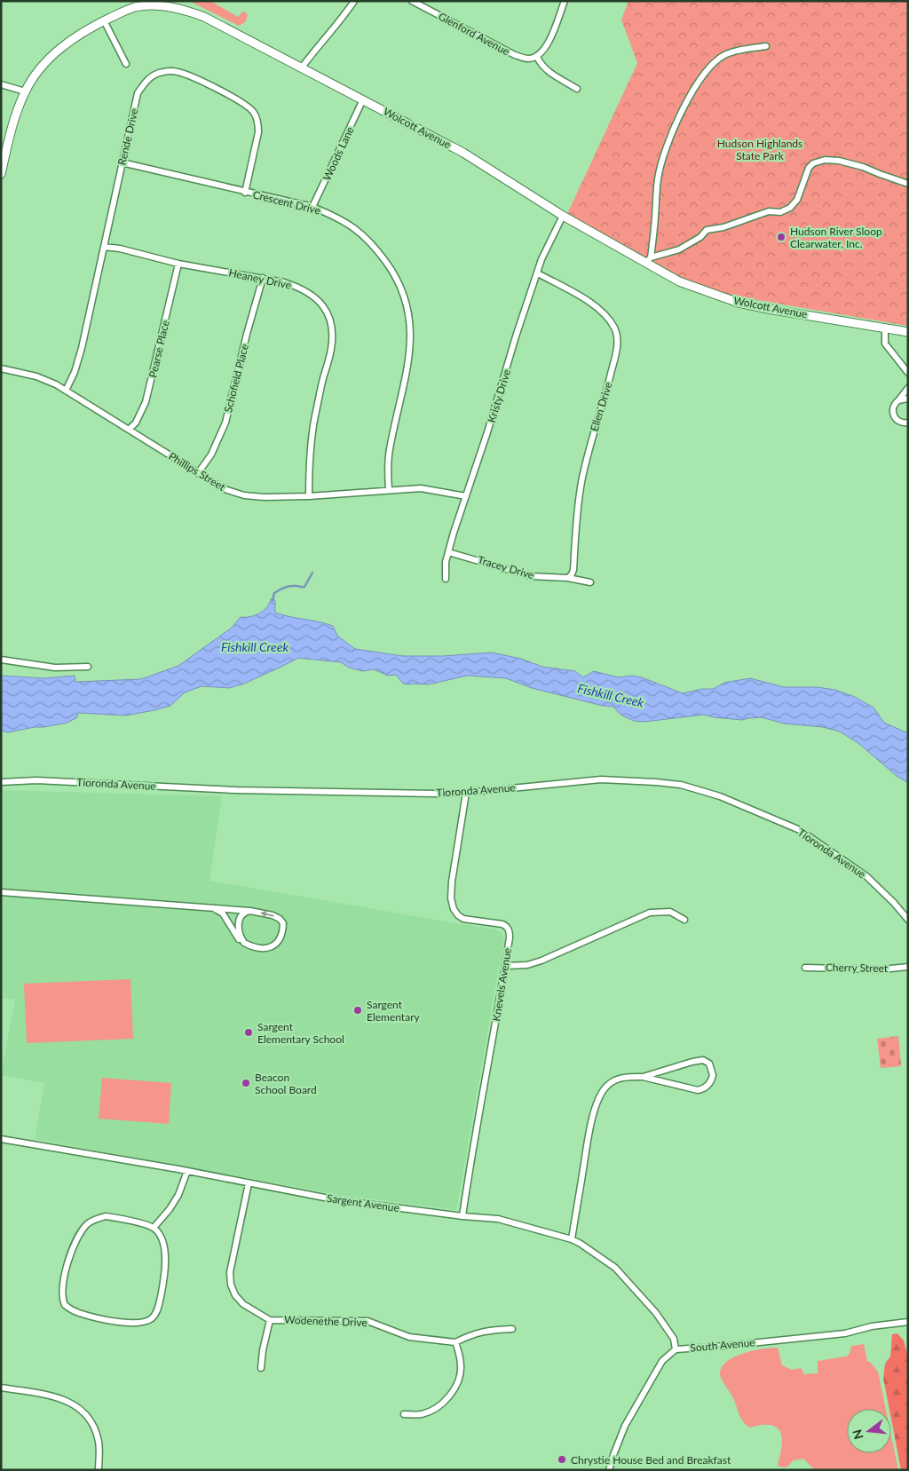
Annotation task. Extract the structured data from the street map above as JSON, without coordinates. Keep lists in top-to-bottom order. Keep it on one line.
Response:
{"streets":{"main road":["Wolcott Avenue"],"street":["Glenford Avenue","Rende Drive","Woods Lane","Crescent Drive","Heaney Drive","Pearse Place","Schofield Place","Kristy Drive","Ellen Drive","Phillips Street","Tracey Drive","Tioronda Avenue","Cherry Street","Knevels Avenue","Sargent Avenue","Wodenethe Drive","South Avenue"]},"crossings":[["Wolcott Avenue","Woods Lane"],["Wolcott Avenue","Kristy Drive"],["Rende Drive","Crescent Drive"],["Rende Drive","Heaney Drive"],["Rende Drive","Phillips Street"],["Woods Lane","Crescent Drive"],["Crescent Drive","Phillips Street"],["Heaney Drive","Pearse Place"],["Heaney Drive","Schofield Place"],["Heaney Drive","Phillips Street"],["Pearse Place","Phillips Street"],["Schofield Place","Phillips Street"],["Kristy Drive","Ellen Drive"],["Kristy Drive","Phillips Street"],["Kristy Drive","Tracey Drive"],["Ellen Drive","Tracey Drive"],["Tioronda Avenue","Knevels Avenue"],["Knevels Avenue","Sargent Avenue"],["Sargent Avenue","Wodenethe Drive"],["Sargent Avenue","South Avenue"]],"water":["Fishkill Creek"],"parks":["Hudson Highlands State Park"],"places":["Hudson River Sloop Clearwater, Inc.","Sargent Elementary","Sargent Elementary School","Beacon School Board","Chrystie House Bed and Breakfast"],"north":"left"}
